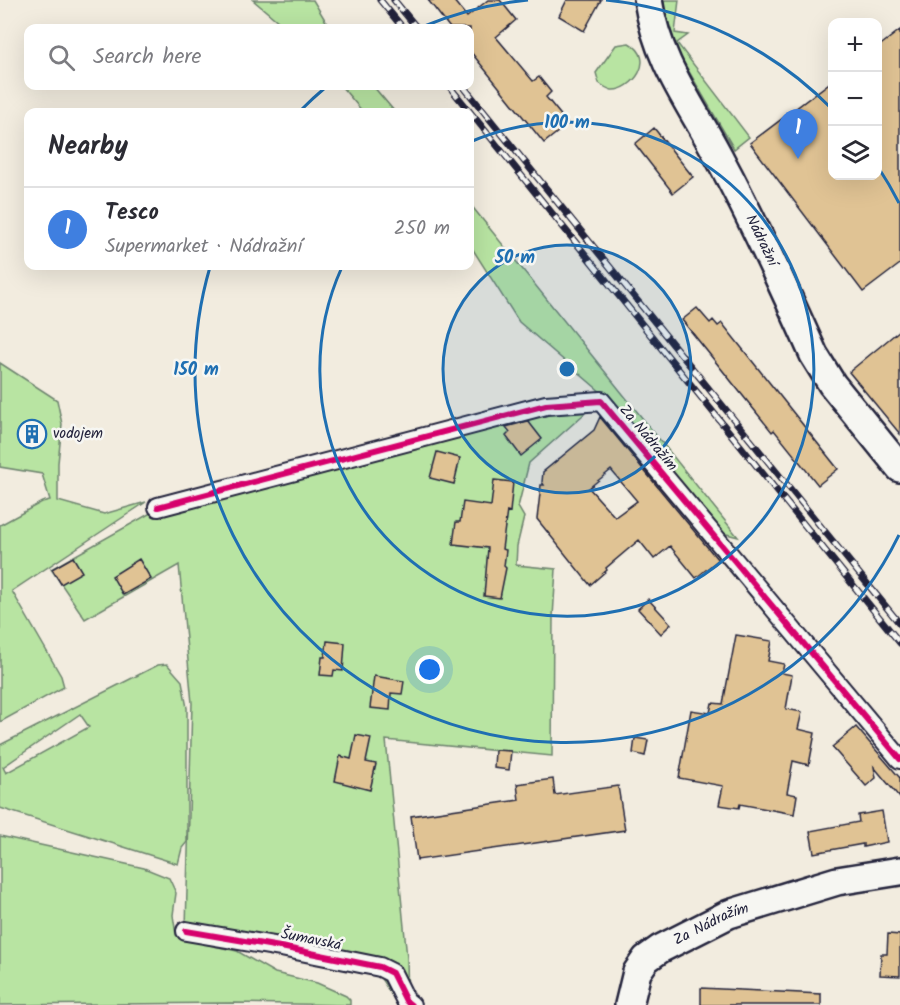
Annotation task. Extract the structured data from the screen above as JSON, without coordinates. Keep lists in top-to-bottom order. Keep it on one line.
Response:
{"streets":{"main road":["Nádražní","Za Nádražím"],"street":["Šumavská"]},"places":{"building":["vodojem"]},"page":{"map_buttons":["+","−"],"search":"Search here","heading":"Nearby","pins":"1","list":[{"mark":"1","name":"Tesco","note":"Supermarket · Nádražní","value":"250 m"}]},"rings":["100 m","50 m","150 m"]}
